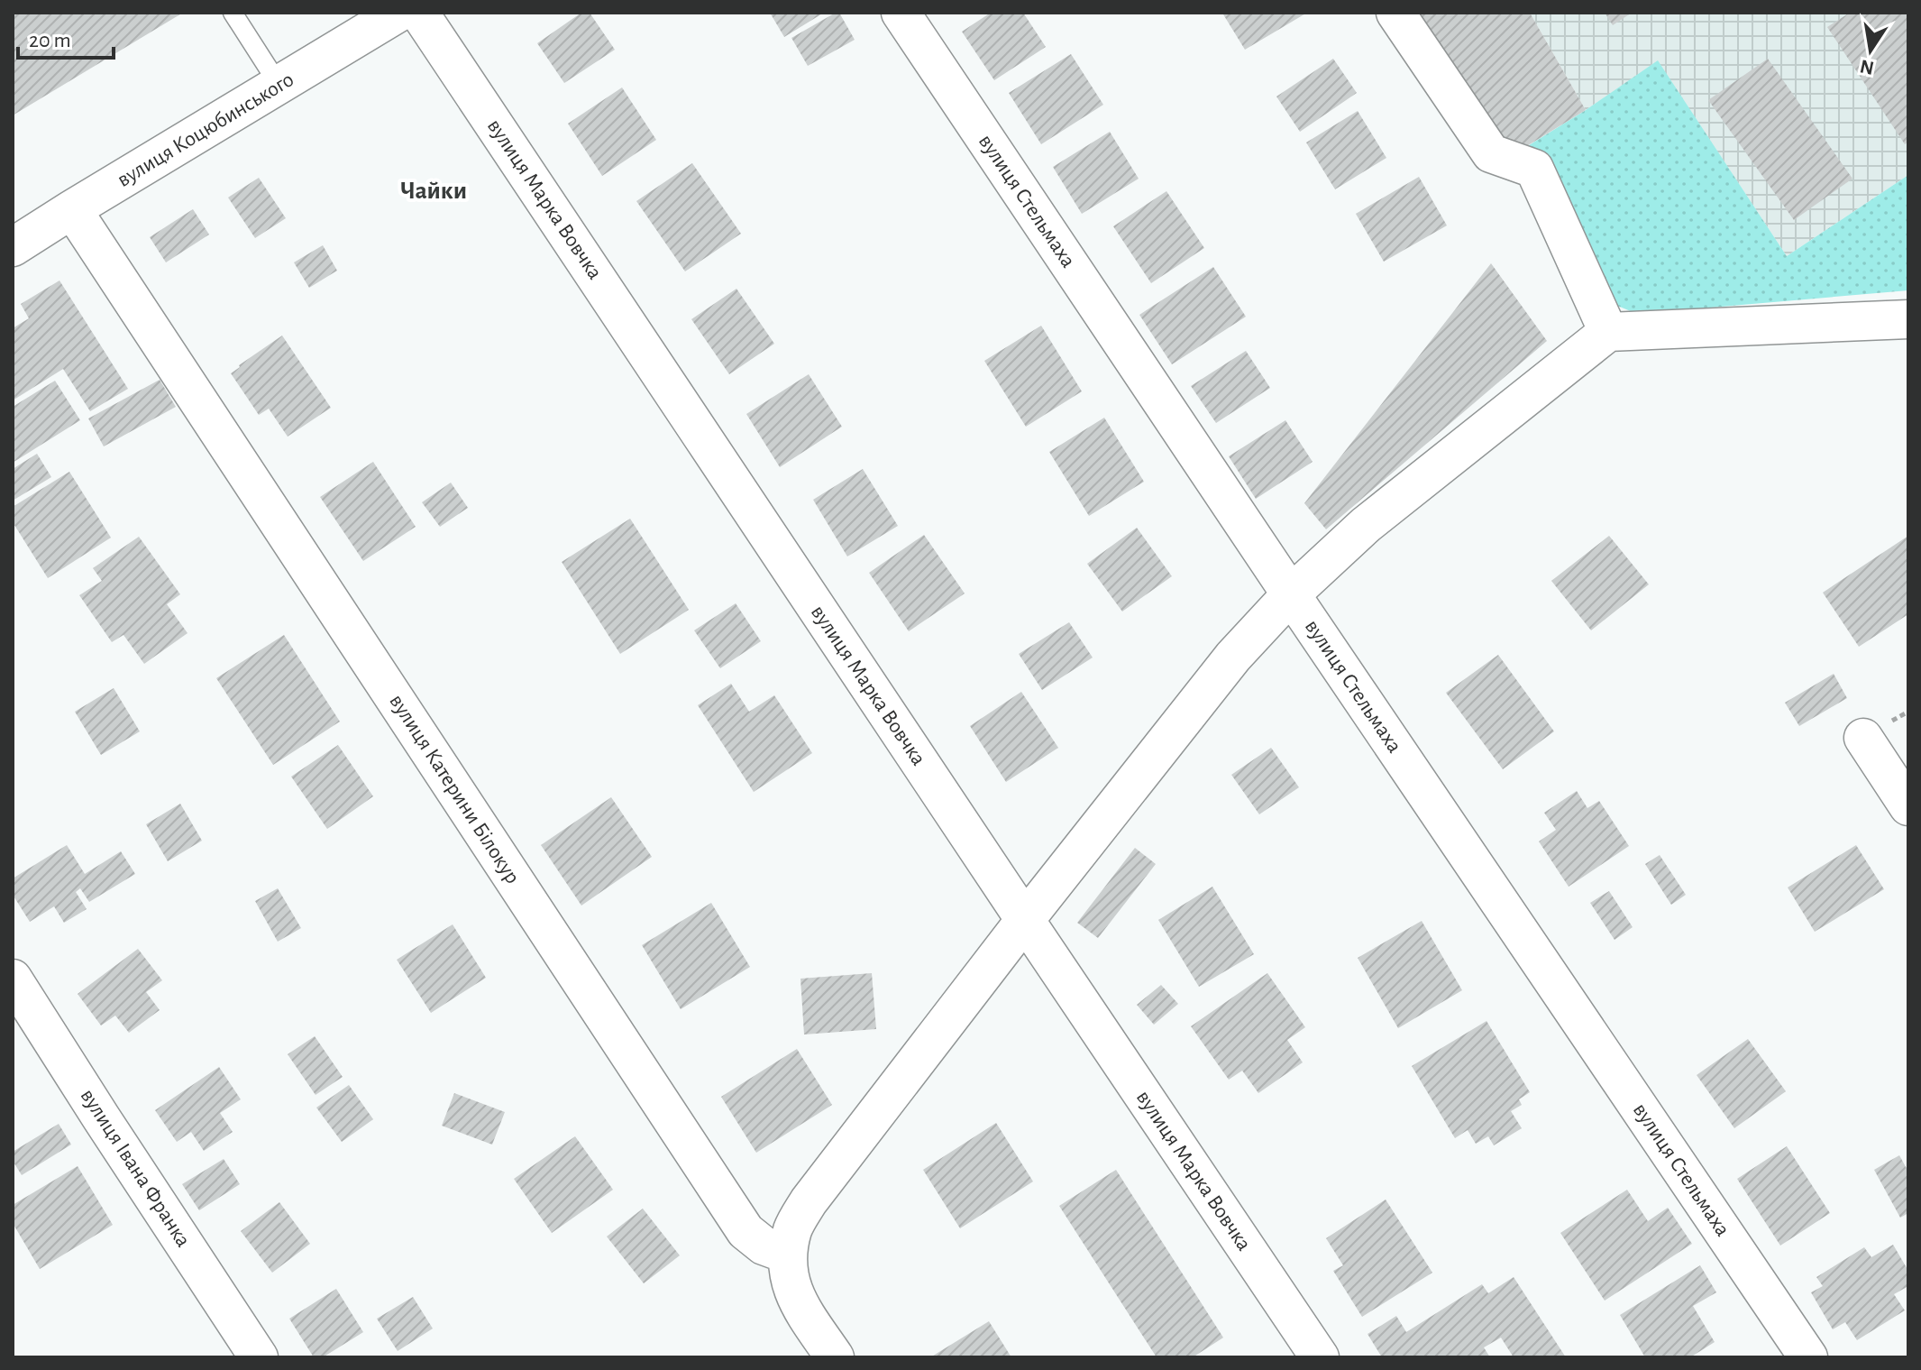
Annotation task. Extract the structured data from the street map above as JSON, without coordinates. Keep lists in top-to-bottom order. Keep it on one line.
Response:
{"streets":{"street":["вулиця Коцюбинського","вулиця Марка Вовчка","вулиця Стельмаха","вулиця Катерини Білокур","вулиця Івана Франка"]},"crossings":[["вулиця Коцюбинського","вулиця Катерини Білокур"]],"districts":["Чайки"],"scale_bar":"20 m","north":"bottom"}
